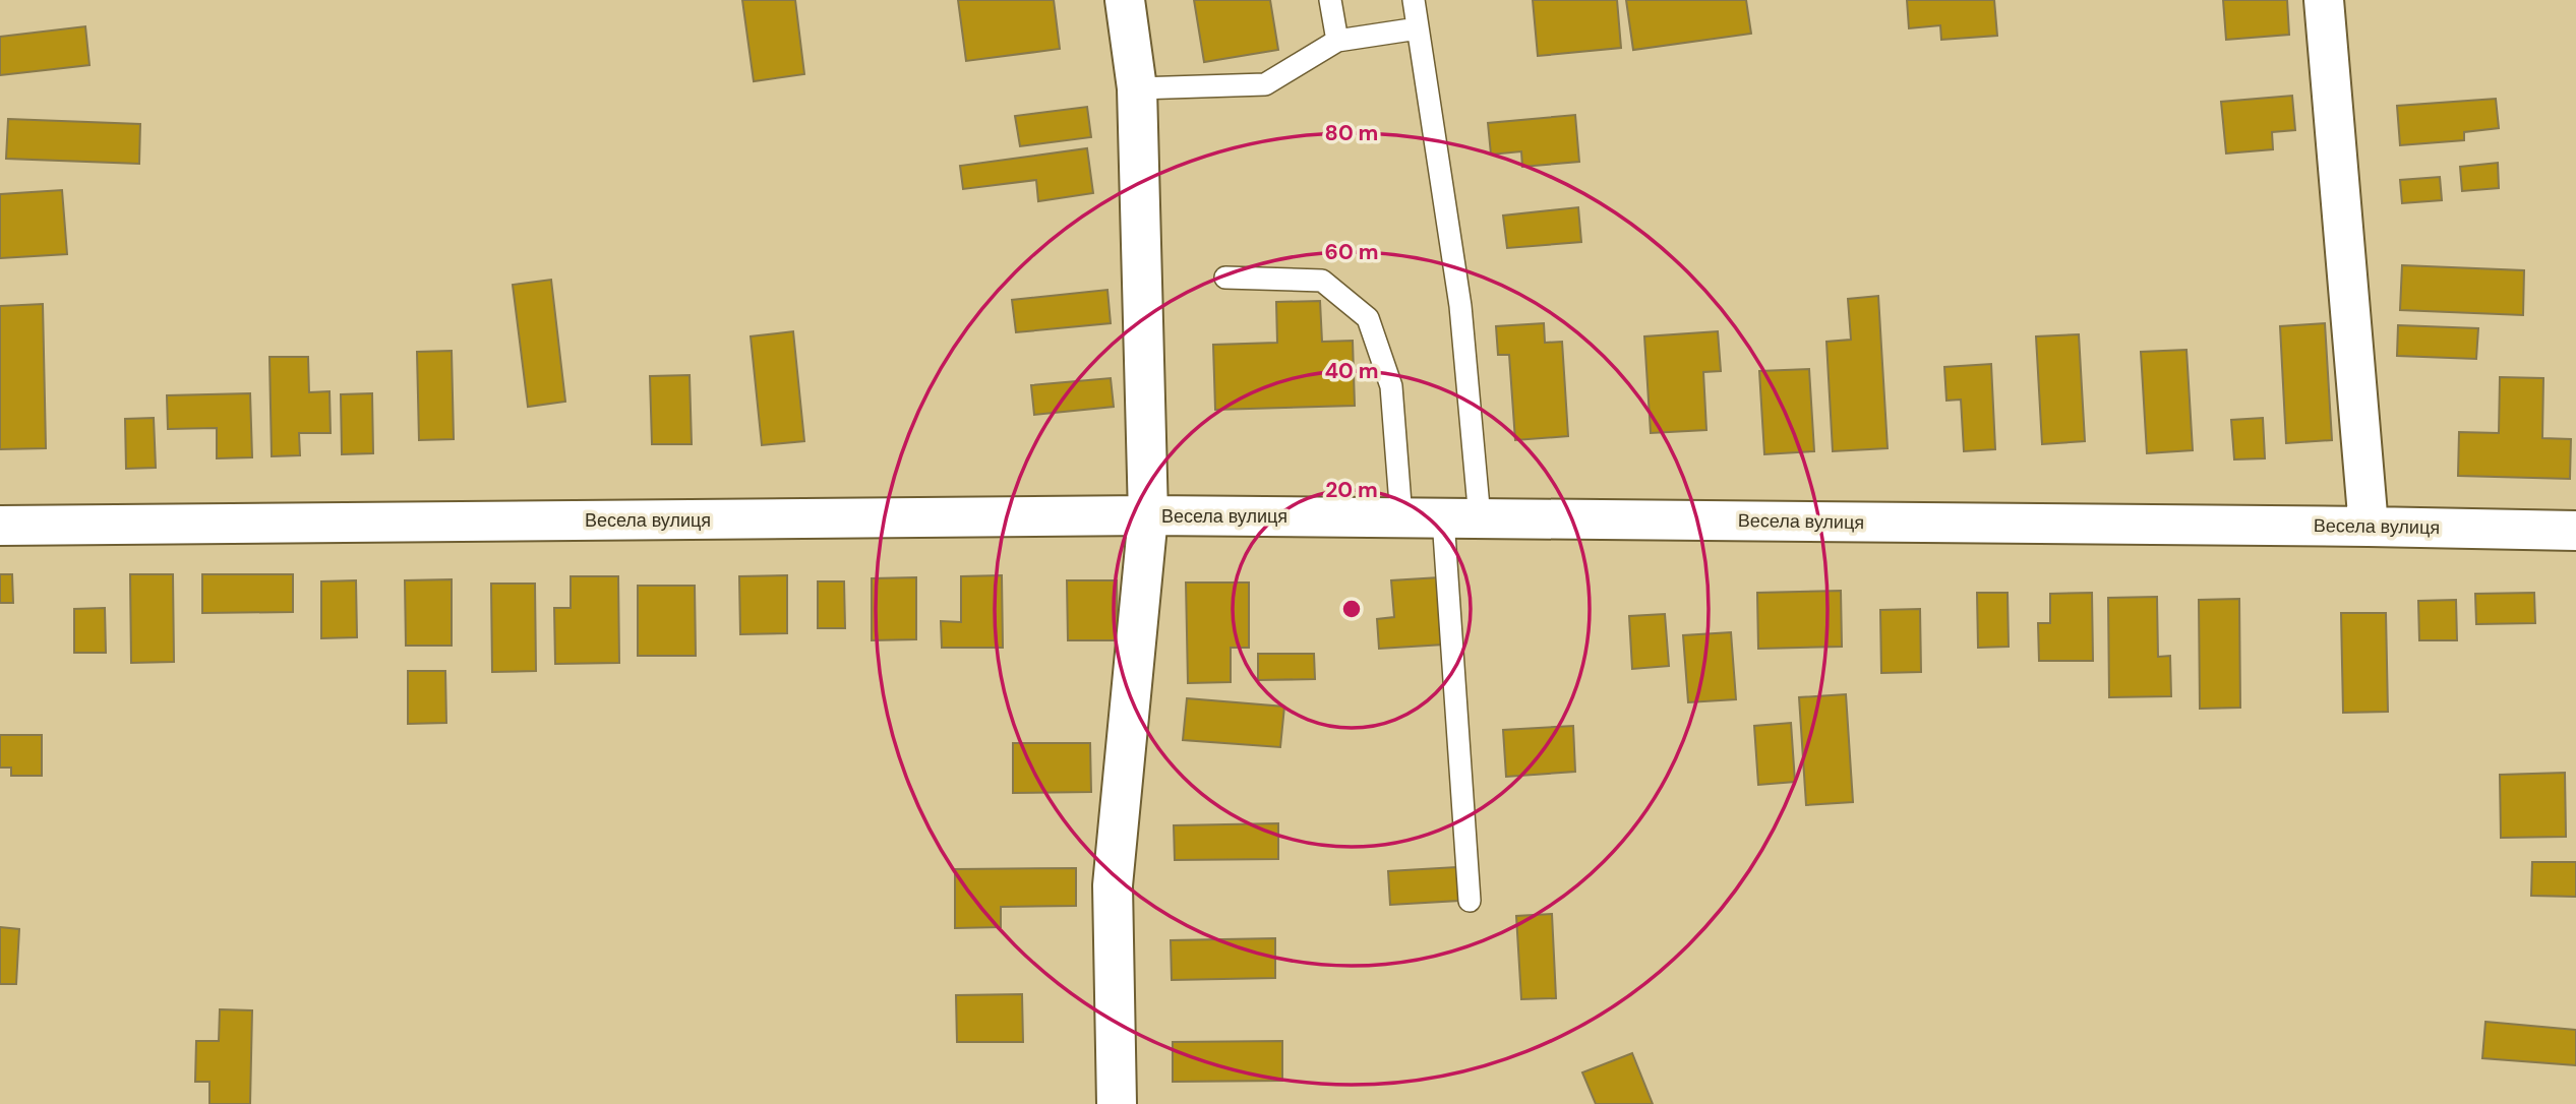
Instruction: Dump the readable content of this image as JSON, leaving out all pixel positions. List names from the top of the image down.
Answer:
{
  "streets": {
    "street": ["Весела вулиця"]
  },
  "rings": [
    "80 m",
    "60 m",
    "40 m",
    "20 m"
  ]
}
